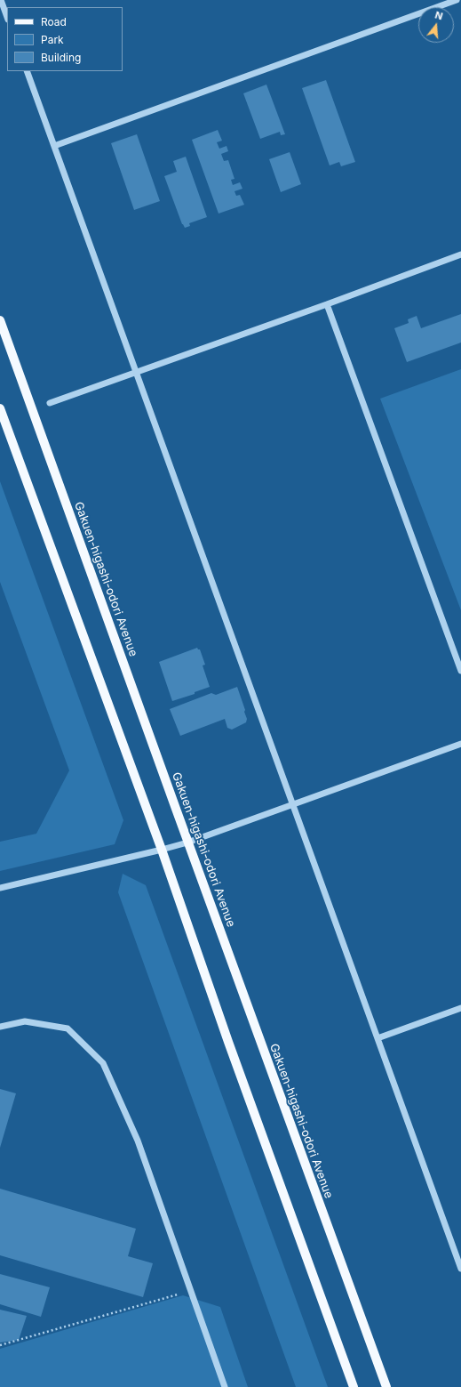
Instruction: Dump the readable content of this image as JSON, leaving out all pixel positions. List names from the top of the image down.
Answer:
{
  "streets": {
    "main road": ["Gakuen-higashi-odori Avenue"]
  },
  "legend": ["Road", "Park", "Building"],
  "north": "top"
}
